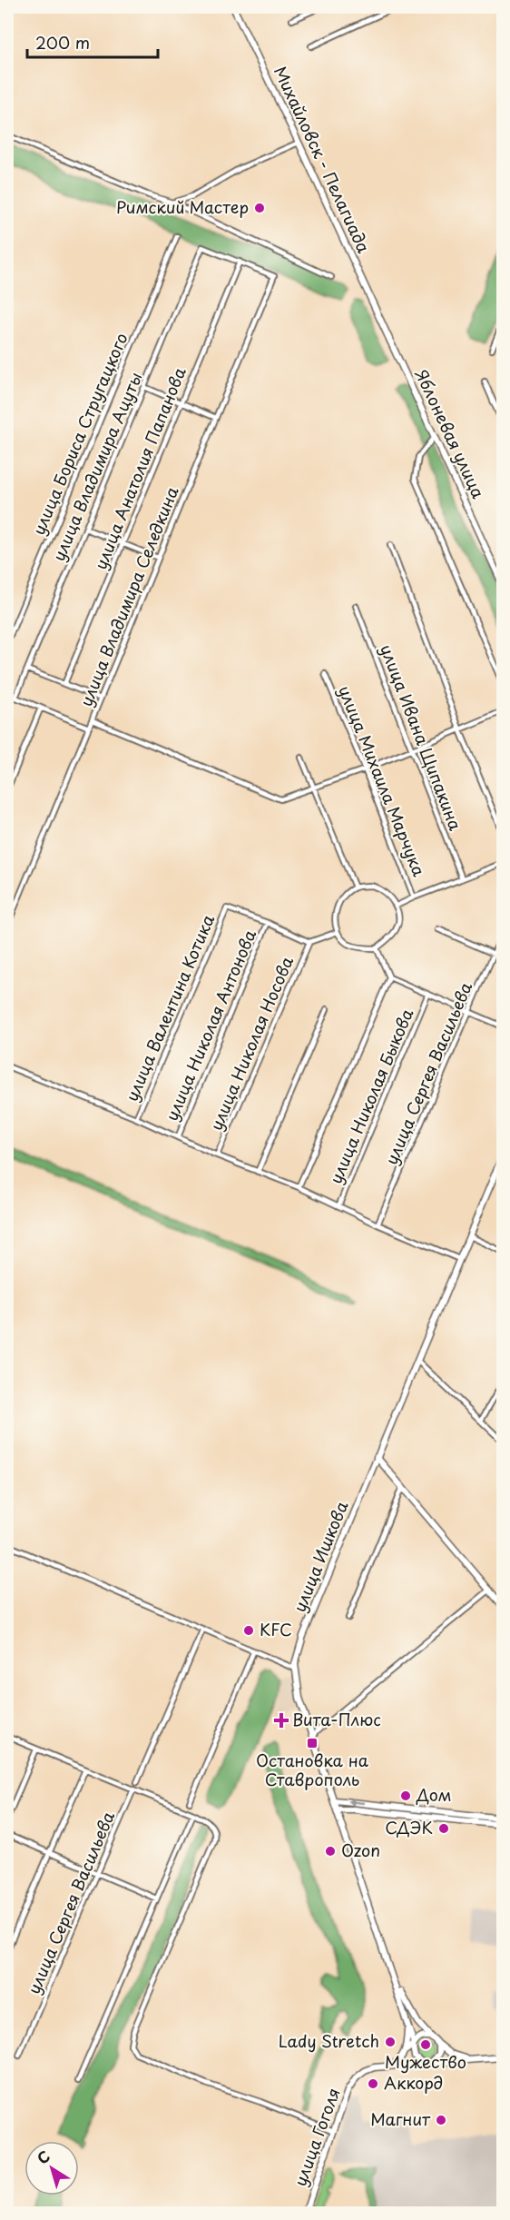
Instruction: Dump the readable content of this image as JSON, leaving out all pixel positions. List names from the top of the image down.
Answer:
{
  "streets": {
    "street": [
      "Михайловск - Пелагиада",
      "улица Бориса Стругацкого",
      "Яблоневая улица",
      "улица Владимира Ацуты",
      "улица Анатолия Папанова",
      "улица Владимира Селедкина",
      "улица Ивана Щипакина",
      "улица Михаила Марчука",
      "улица Валентина Котика",
      "улица Николая Антонова",
      "улица Николая Носова",
      "улица Сергея Васильева",
      "улица Николая Быкова",
      "улица Ишкова",
      "улица Гоголя"
    ]
  },
  "crossings": [
    ["Михайловск - Пелагиада", "Яблоневая улица"],
    ["улица Владимира Ацуты", "улица Анатолия Папанова"],
    ["улица Владимира Ацуты", "улица Владимира Селедкина"],
    ["улица Анатолия Папанова", "улица Владимира Селедкина"],
    ["улица Валентина Котика", "улица Николая Антонова"],
    ["улица Ишкова", "улица Гоголя"]
  ],
  "places": {
    "other": [
      "Римский Мастер",
      "KFC",
      "Дом",
      "СДЭК",
      "Ozon",
      "Lady Stretch",
      "Мужество",
      "Аккорд",
      "Магнит"
    ],
    "health": ["Вита-Плюс"],
    "transit": ["Остановка на Ставрополь"]
  },
  "scale_bar": "200 m",
  "north": "top left"
}
